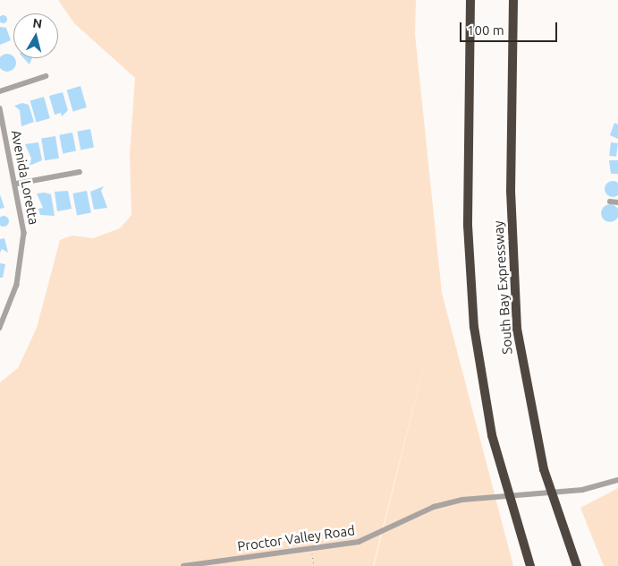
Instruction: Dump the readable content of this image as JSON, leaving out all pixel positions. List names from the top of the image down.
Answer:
{
  "streets": {
    "highway": ["South Bay Expressway"],
    "street": ["Avenida Loretta", "Proctor Valley Road"]
  },
  "scale_bar": "100 m",
  "north": "top"
}
